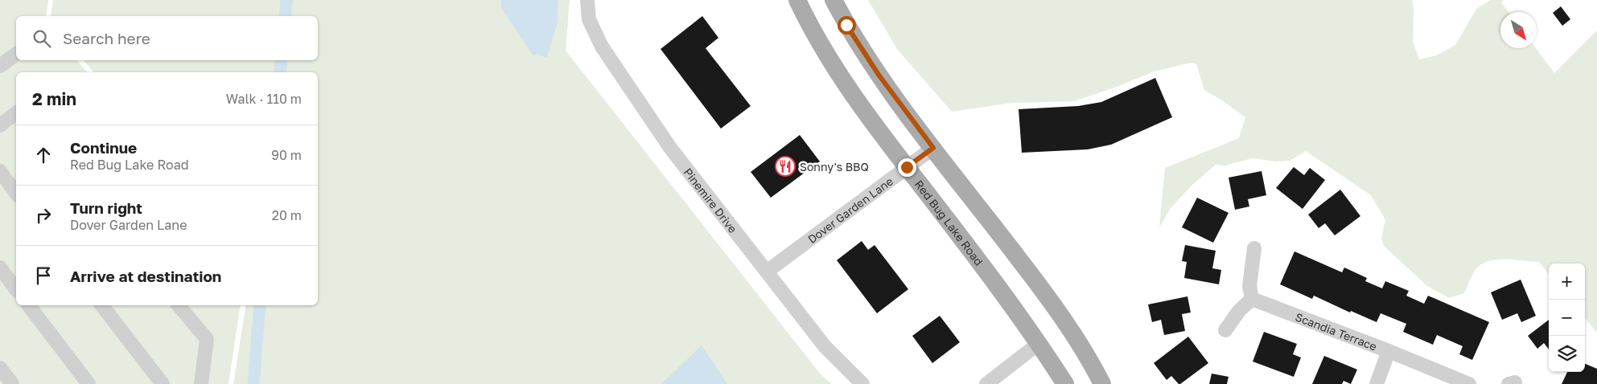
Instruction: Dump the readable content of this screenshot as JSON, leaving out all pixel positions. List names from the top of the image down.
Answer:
{
  "streets": {
    "main road": ["Red Bug Lake Road"],
    "street": ["Pinemire Drive", "Dover Garden Lane", "Scandia Terrace"]
  },
  "crossings": [
    ["Pinemire Drive", "Dover Garden Lane"],
    ["Dover Garden Lane", "Red Bug Lake Road"]
  ],
  "places": {
    "restaurant": ["Sonny's BBQ"]
  },
  "north": "bottom right",
  "page": {
    "search": "Search here",
    "heading": ["2 min", "Walk · 110 m"],
    "list": [
      ["Continue", "Red Bug Lake Road", "90 m"],
      ["Turn right", "Dover Garden Lane", "20 m"],
      "Arrive at destination"
    ],
    "map_buttons": ["+", "−"]
  }
}
